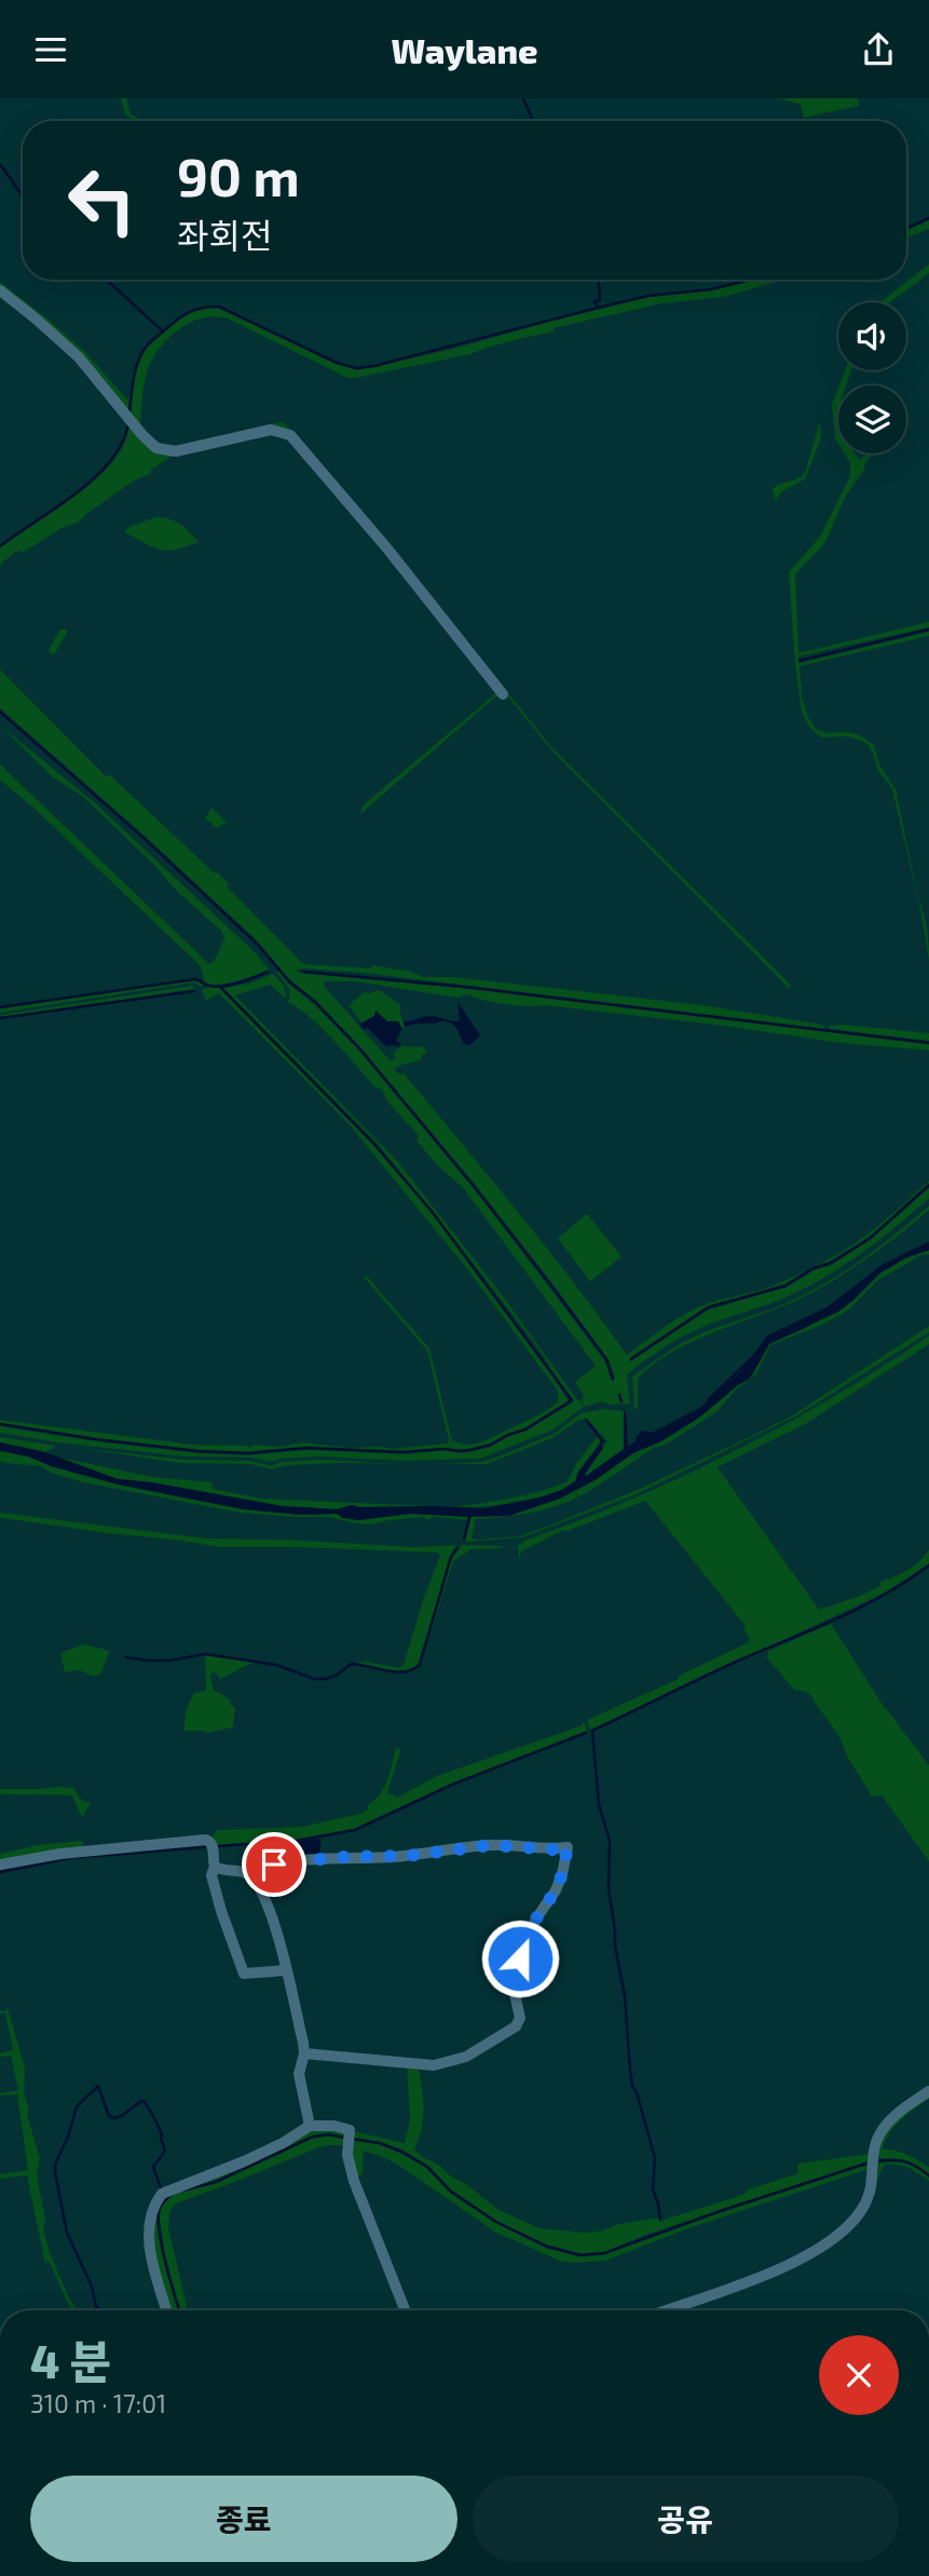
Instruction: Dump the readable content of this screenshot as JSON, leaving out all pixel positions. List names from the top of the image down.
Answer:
{
  "page": {
    "header": "Waylane",
    "turn": ["90 m", "좌회전"],
    "heading": ["4 분", "310 m · 17:01"],
    "buttons": ["종료", "공유"]
  }
}
